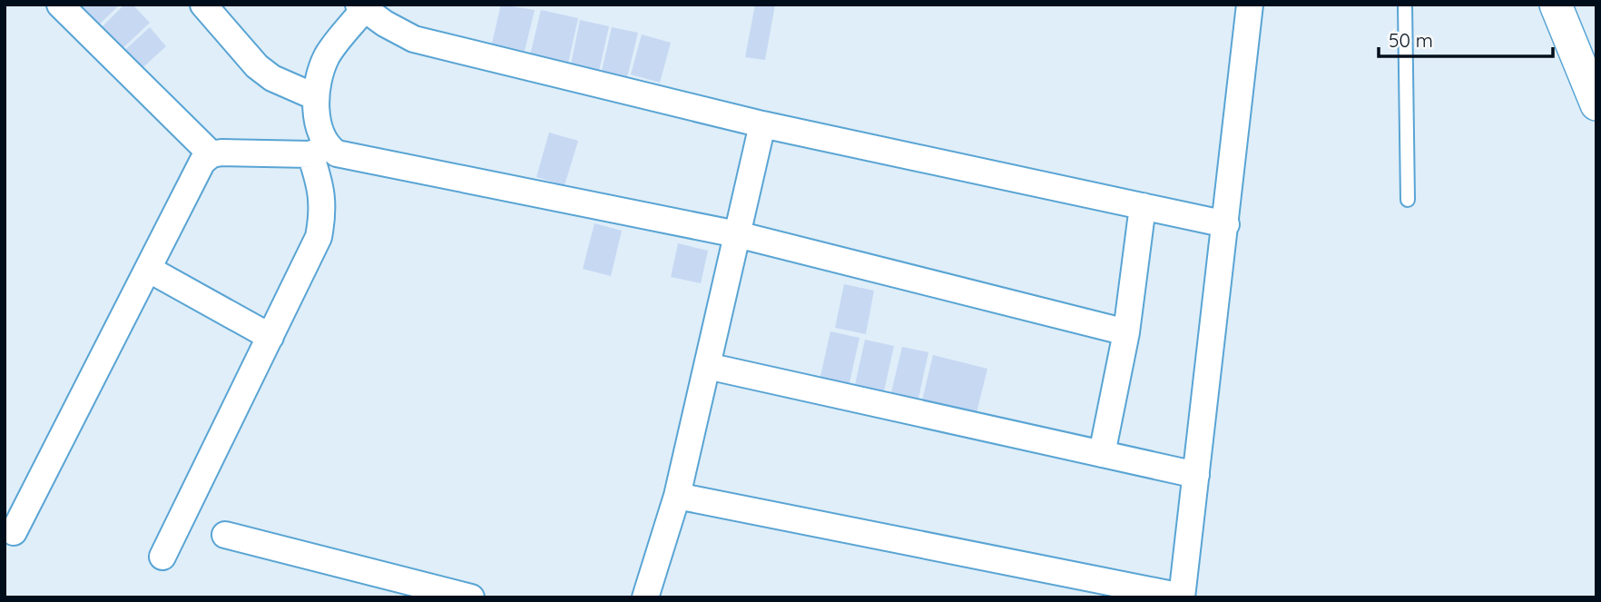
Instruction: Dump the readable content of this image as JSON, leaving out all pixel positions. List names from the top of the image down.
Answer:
{
  "scale_bar": "50 m"
}
